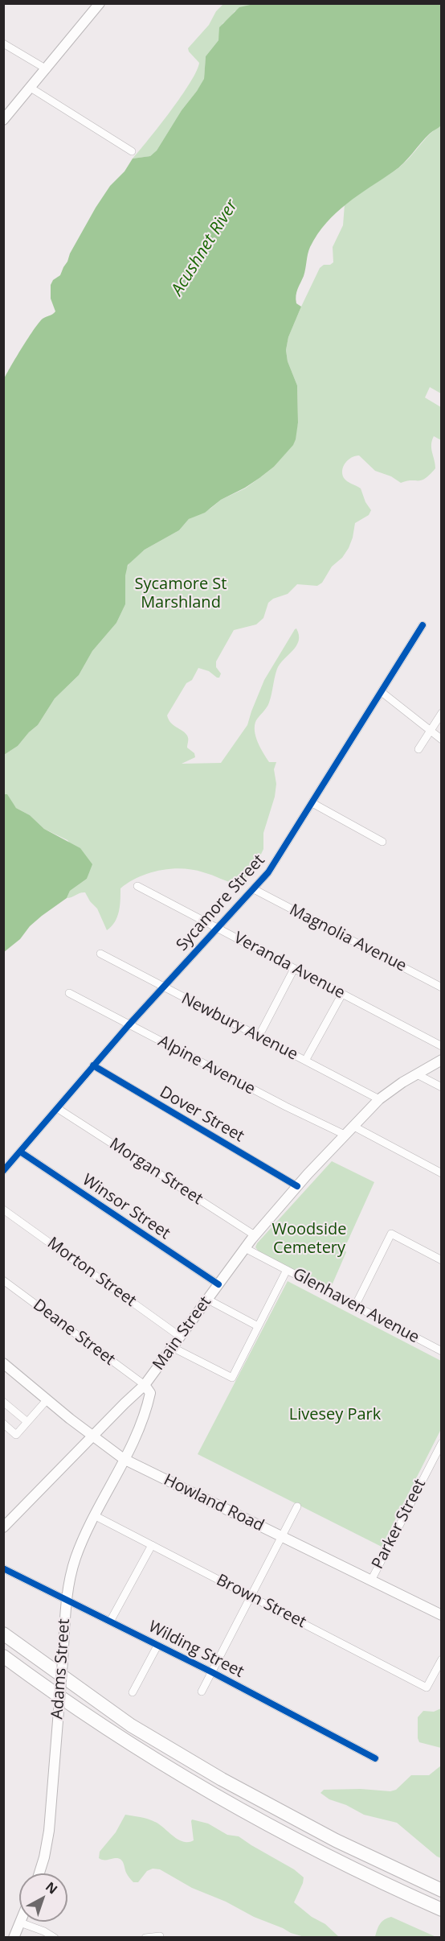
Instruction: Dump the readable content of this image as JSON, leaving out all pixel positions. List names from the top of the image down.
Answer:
{
  "streets": {
    "main road": ["Main Street", "Howland Road", "Adams Street"],
    "street": [
      "Sycamore Street",
      "Magnolia Avenue",
      "Veranda Avenue",
      "Newbury Avenue",
      "Alpine Avenue",
      "Dover Street",
      "Morgan Street",
      "Winsor Street",
      "Morton Street",
      "Glenhaven Avenue",
      "Deane Street",
      "Parker Street",
      "Brown Street",
      "Wilding Street"
    ]
  },
  "crossings": [
    ["Sycamore Street", "Magnolia Avenue"],
    ["Sycamore Street", "Veranda Avenue"],
    ["Sycamore Street", "Newbury Avenue"],
    ["Sycamore Street", "Alpine Avenue"],
    ["Sycamore Street", "Dover Street"],
    ["Sycamore Street", "Morgan Street"],
    ["Sycamore Street", "Winsor Street"],
    ["Newbury Avenue", "Main Street"],
    ["Alpine Avenue", "Main Street"],
    ["Dover Street", "Main Street"],
    ["Morgan Street", "Main Street"],
    ["Winsor Street", "Main Street"],
    ["Morton Street", "Main Street"],
    ["Glenhaven Avenue", "Main Street"],
    ["Deane Street", "Main Street"],
    ["Deane Street", "Adams Street"],
    ["Main Street", "Howland Road"],
    ["Main Street", "Adams Street"],
    ["Howland Road", "Parker Street"],
    ["Howland Road", "Adams Street"],
    ["Brown Street", "Adams Street"],
    ["Wilding Street", "Adams Street"]
  ],
  "water": ["Acushnet River"],
  "parks": ["Sycamore St Marshland", "Woodside Cemetery", "Livesey Park"],
  "north": "top right"
}
